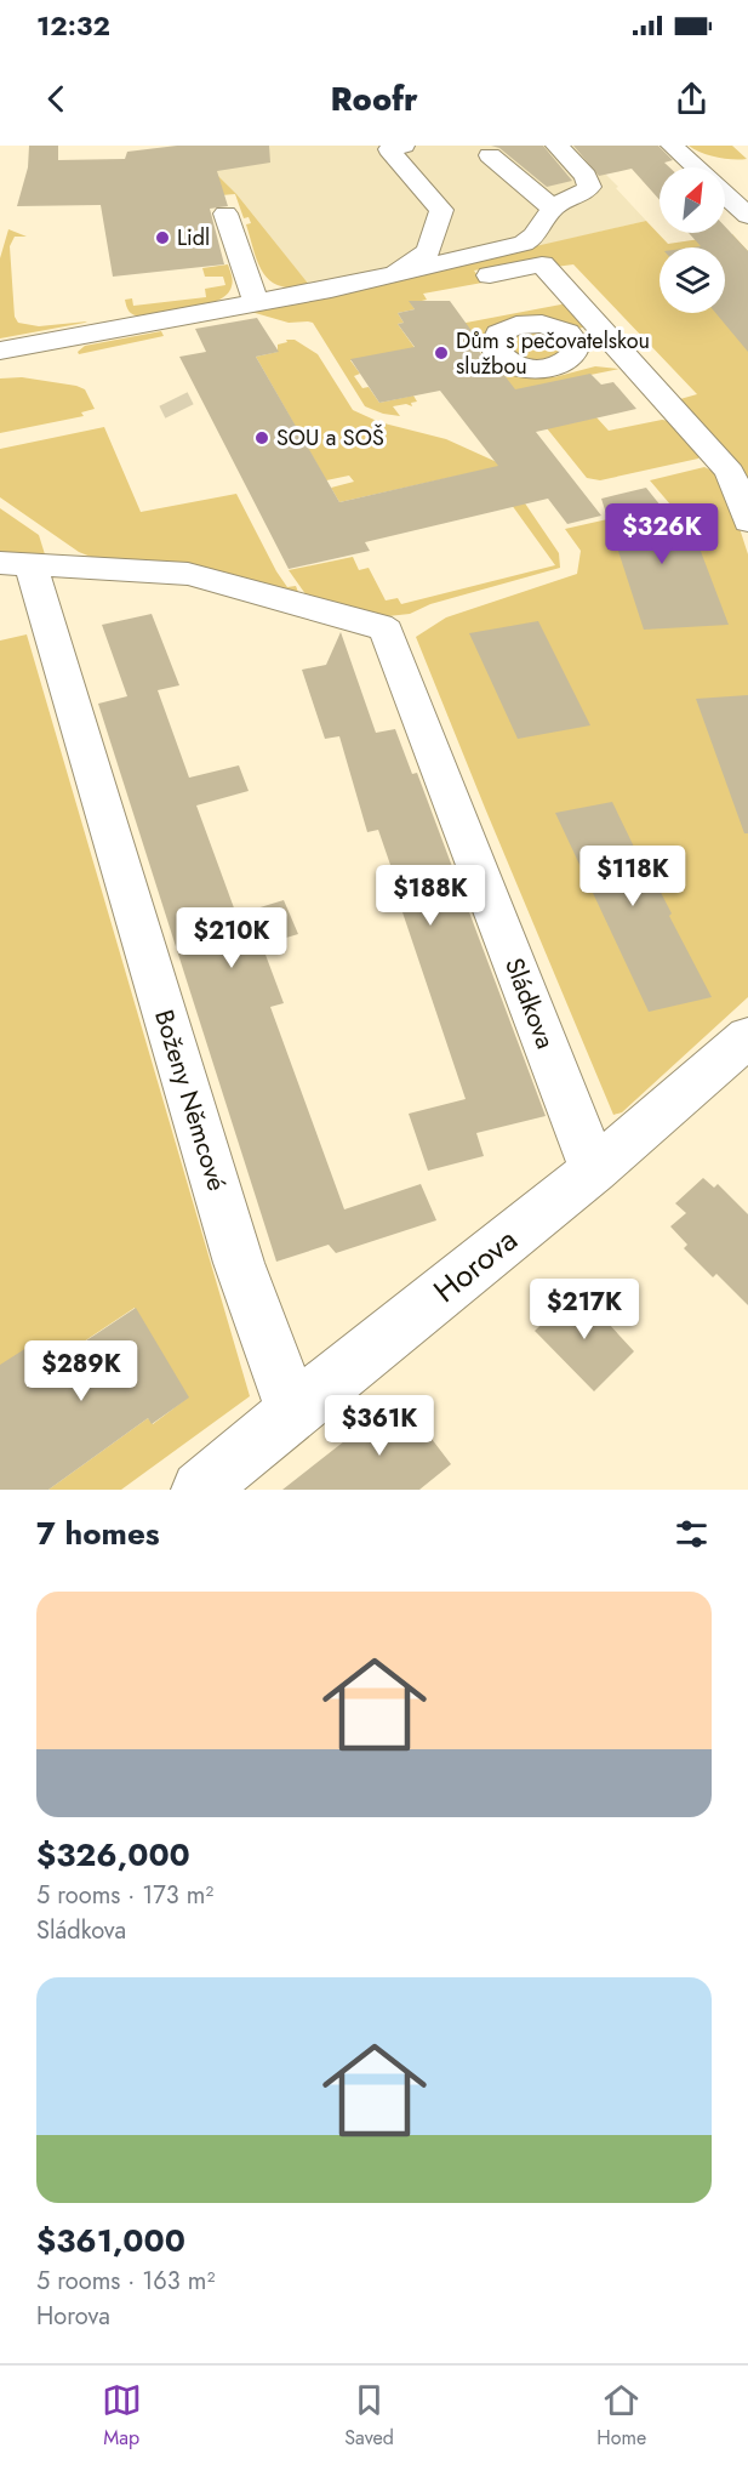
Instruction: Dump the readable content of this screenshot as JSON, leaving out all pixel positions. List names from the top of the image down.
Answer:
{
  "streets": {
    "street": ["Sládkova", "Boženy Němcové", "Horova"]
  },
  "crossings": [
    ["Sládkova", "Boženy Němcové"],
    ["Sládkova", "Horova"],
    ["Boženy Němcové", "Horova"]
  ],
  "places": ["Lidl", "Dům s pečovatelskou službou", "SOU a SOŠ"],
  "north": "top right",
  "page": {
    "status": "12:32",
    "header": "Roofr",
    "price": [
      "$326K",
      "$118K",
      "$188K",
      "$210K",
      "$217K",
      "$289K",
      "$361K"
    ],
    "heading": "7 homes",
    "list": [
      {
        "name": "$326,000",
        "note": "5 rooms · 173 m² · Sládkova"
      },
      {
        "name": "$361,000",
        "note": "5 rooms · 163 m² · Horova"
      }
    ],
    "tabs": ["Map", "Saved", "Home"]
  }
}
